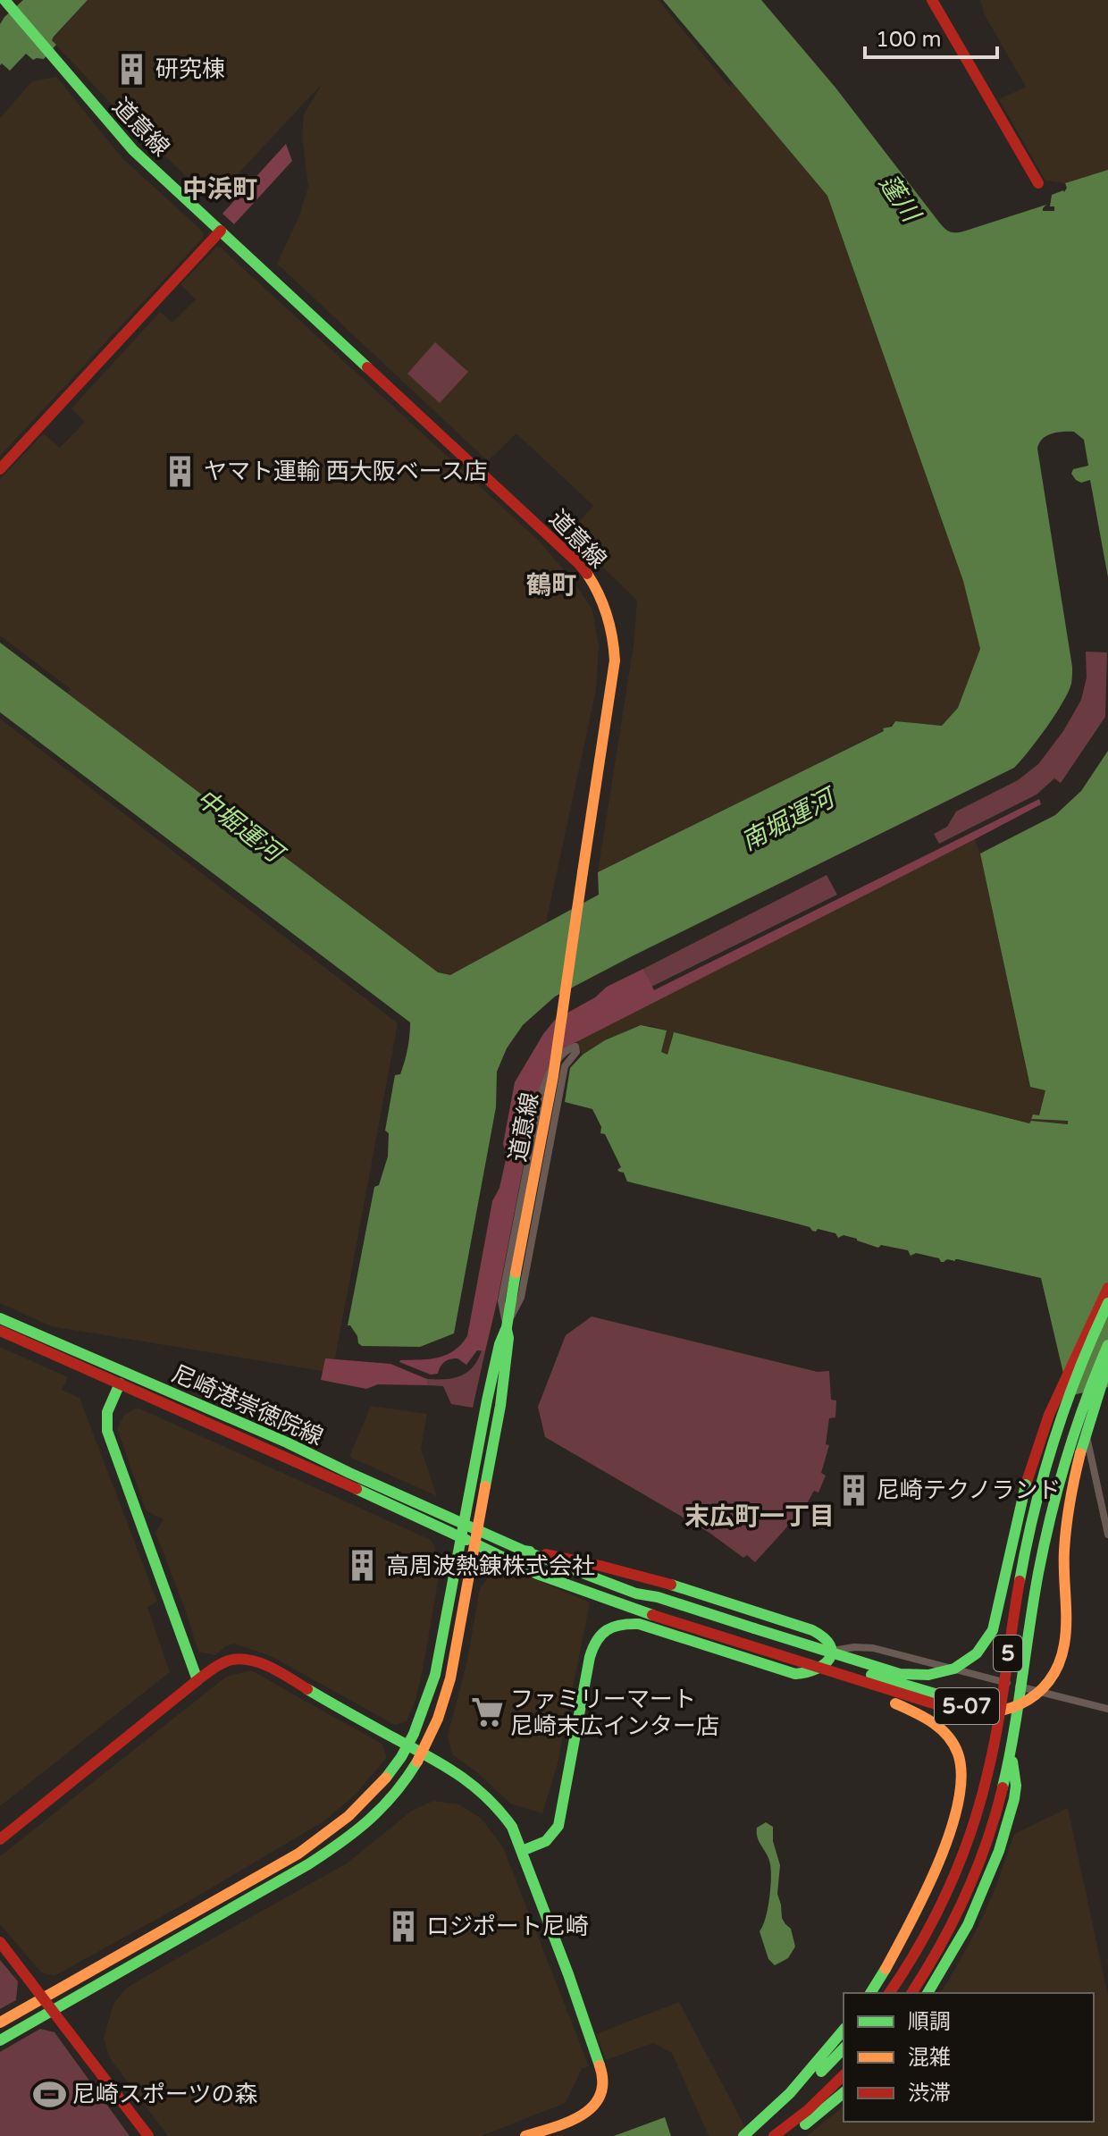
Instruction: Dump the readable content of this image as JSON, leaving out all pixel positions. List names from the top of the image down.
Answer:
{
  "streets": {
    "main road": [
      "道意線",
      "尼崎港崇徳院線",
      "5",
      "5-07"
    ]
  },
  "crossings": [
    ["道意線", "尼崎港崇徳院線"],
    ["道意線", "5-07"],
    ["尼崎港崇徳院線", "5-07"]
  ],
  "districts": ["中浜町", "鶴町", "末広町一丁目"],
  "water": ["蓬川", "南堀運河", "中堀運河"],
  "places": {
    "building": [
      "研究棟",
      "ヤマト運輸 西大阪ベース店",
      "尼崎テクノランド",
      "高周波熱錬株式会社",
      "ロジポート尼崎"
    ],
    "supermarket": ["ファミリーマート 尼崎末広インター店"],
    "sports": ["尼崎スポーツの森"]
  },
  "legend": ["順調", "混雑", "渋滞"],
  "scale_bar": "100 m"
}
